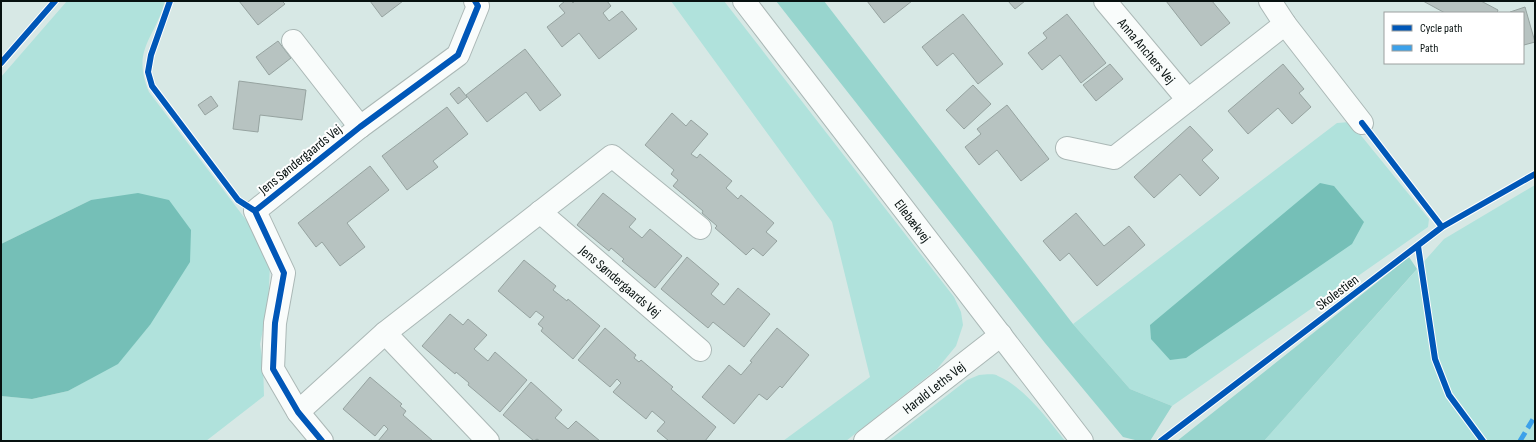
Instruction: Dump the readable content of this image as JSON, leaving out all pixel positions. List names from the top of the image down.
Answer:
{
  "streets": {
    "street": [
      "Anna Anchers Vej",
      "Jens Søndergaards Vej",
      "Ellebækvej",
      "Harald Leths Vej"
    ],
    "cycle path": ["Skolestien"]
  },
  "crossings": [
    ["Ellebækvej", "Harald Leths Vej"]
  ],
  "legend": ["Cycle path", "Path"]
}
